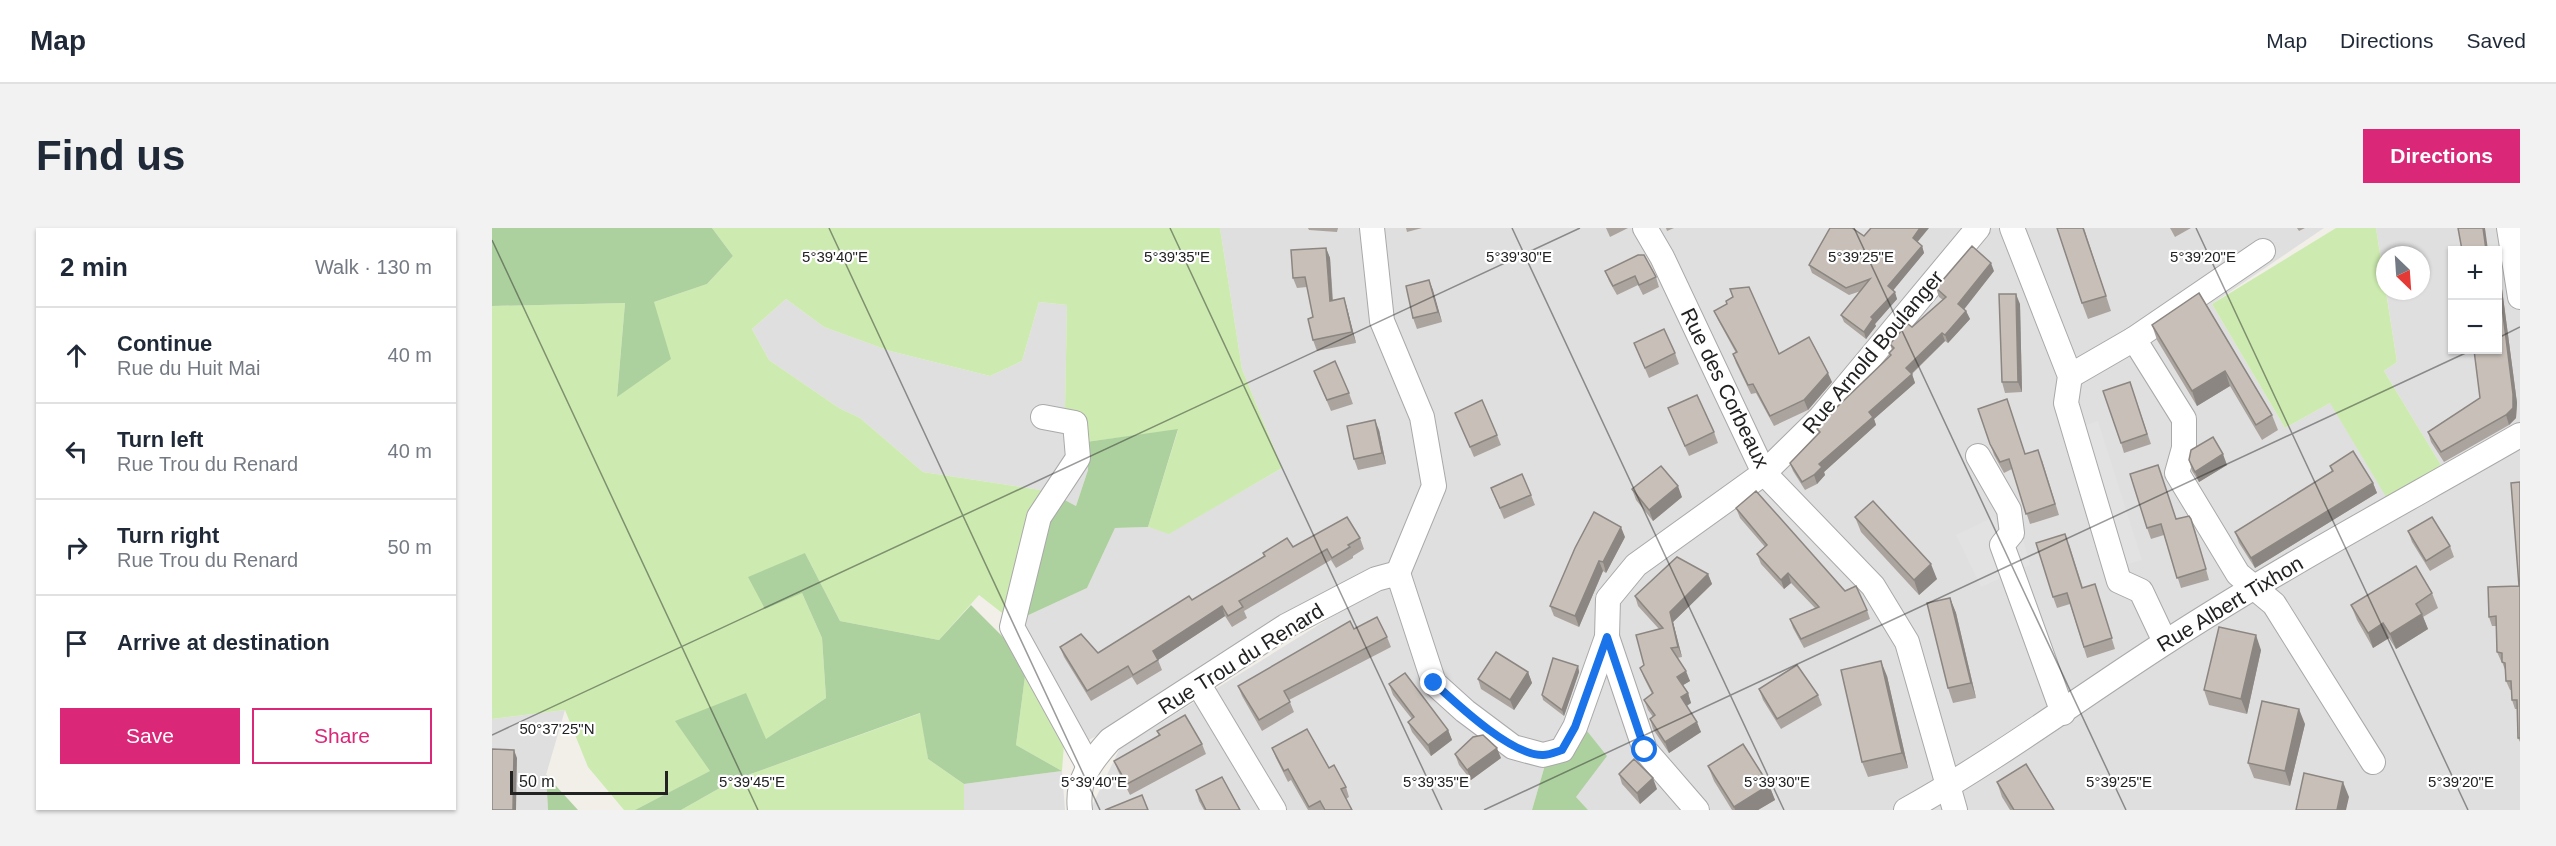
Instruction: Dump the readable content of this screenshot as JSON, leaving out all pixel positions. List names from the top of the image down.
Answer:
{
  "streets": {
    "street": [
      "Rue Arnold Boulanger",
      "Rue des Corbeaux",
      "Rue Albert Tixhon",
      "Rue Trou du Renard"
    ]
  },
  "crossings": [
    ["Rue Arnold Boulanger", "Rue des Corbeaux"],
    ["Rue des Corbeaux", "Rue Albert Tixhon"]
  ],
  "scale_bar": "50 m",
  "north": "bottom right",
  "page": {
    "header": "Map",
    "nav": ["Map", "Directions", "Saved"],
    "buttons": [
      "Directions",
      ["Save", "Share"]
    ],
    "title": "Find us",
    "heading": ["2 min", "Walk · 130 m"],
    "map_buttons": ["+", "−"],
    "list": [
      ["Continue", "Rue du Huit Mai", "40 m"],
      ["Turn left", "Rue Trou du Renard", "40 m"],
      ["Turn right", "Rue Trou du Renard", "50 m"],
      "Arrive at destination"
    ],
    "scale": "50 m"
  },
  "coordinates": [
    "5°39'40\"E",
    "5°39'35\"E",
    "5°39'30\"E",
    "5°39'25\"E",
    "5°39'20\"E",
    "50°37'25\"N",
    "5°39'45\"E"
  ]
}
